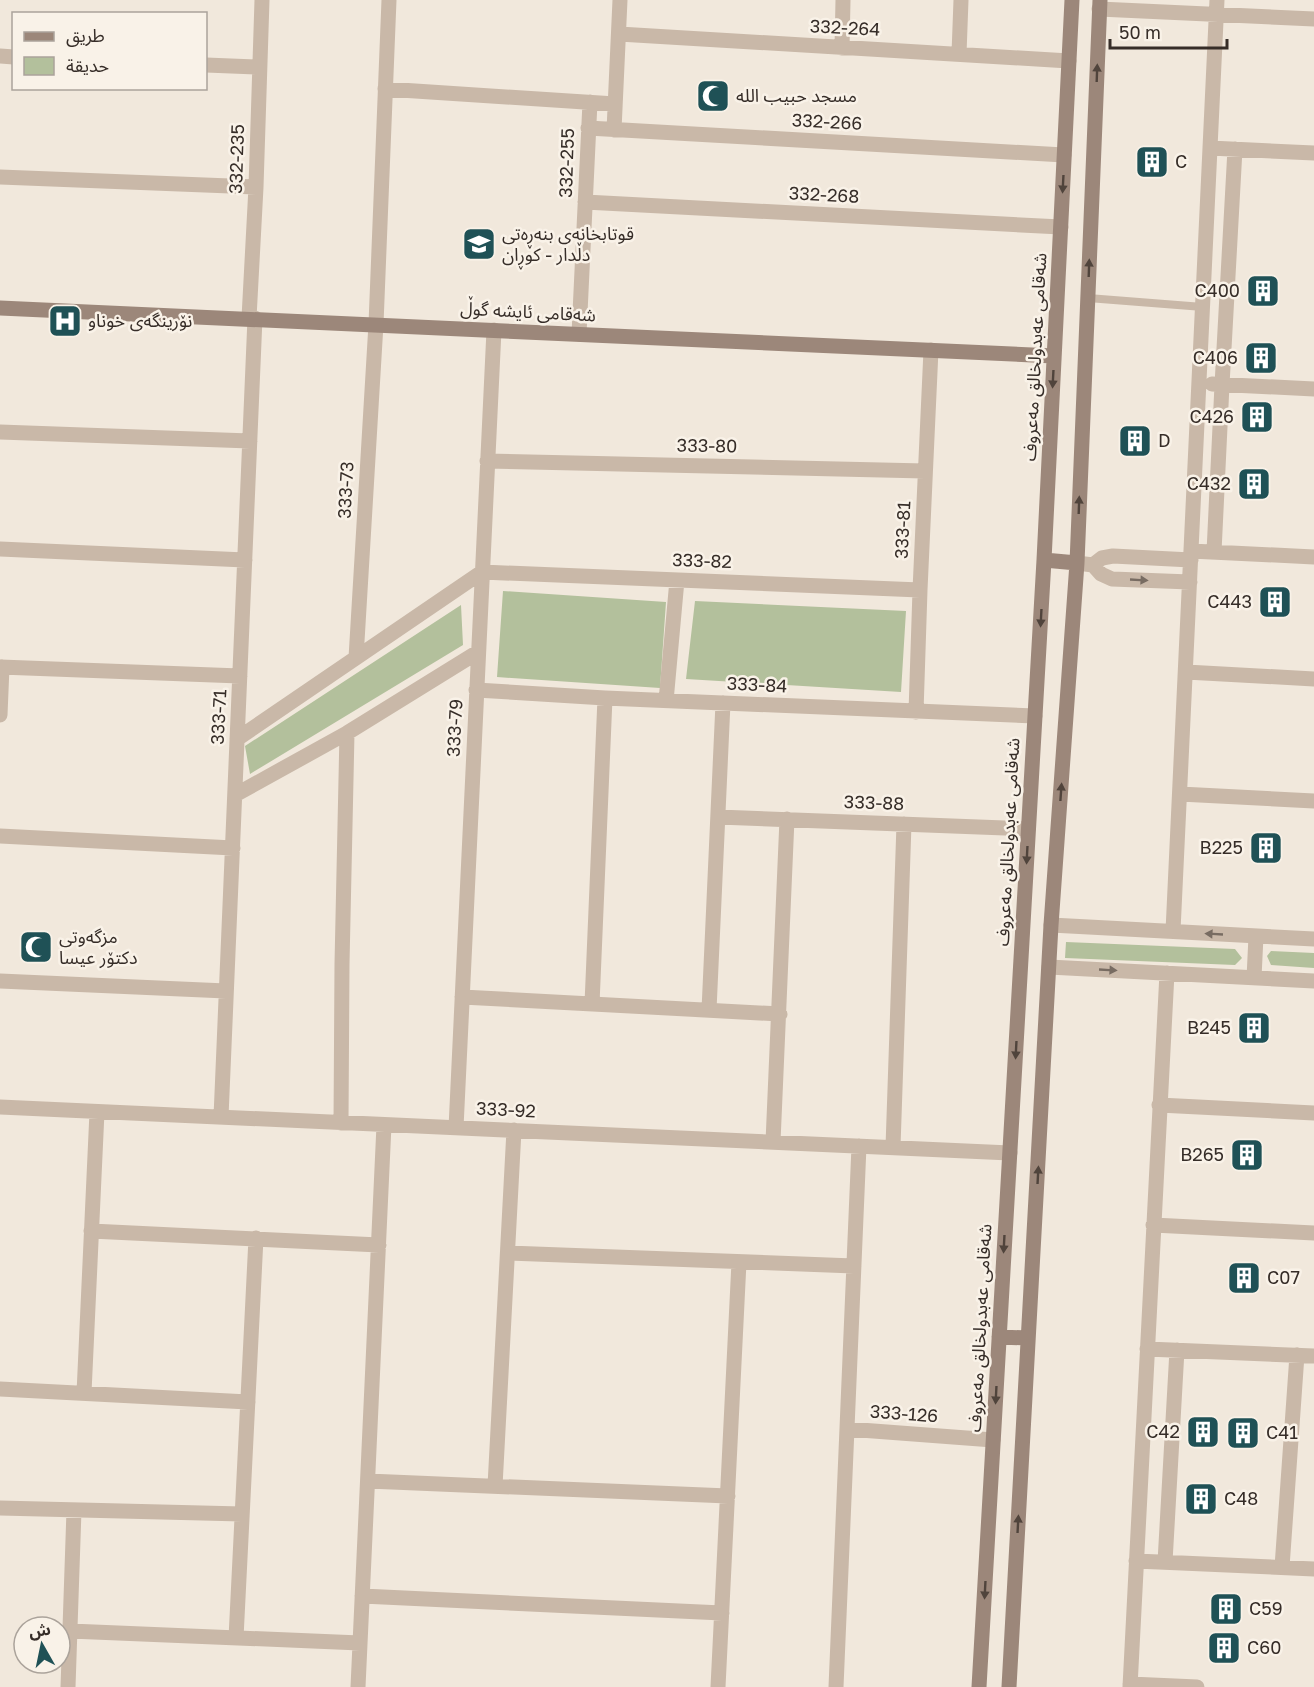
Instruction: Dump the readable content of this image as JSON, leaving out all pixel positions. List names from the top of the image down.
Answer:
{
  "streets": {
    "main road": ["شەقامی ئایشە گوڵ", "شەقامی عەبدولخالق مەعروف"],
    "street": [
      "332-264",
      "332-266",
      "332-235",
      "332-255",
      "332-268",
      "333-80",
      "333-73",
      "333-81",
      "333-82",
      "333-84",
      "333-71",
      "333-79",
      "333-88",
      "333-92",
      "333-126"
    ]
  },
  "crossings": [
    ["332-264", "شەقامی عەبدولخالق مەعروف"],
    ["332-266", "332-255"],
    ["332-266", "شەقامی عەبدولخالق مەعروف"],
    ["332-235", "شەقامی ئایشە گوڵ"],
    ["332-235", "333-71"],
    ["332-255", "332-268"],
    ["332-255", "شەقامی ئایشە گوڵ"],
    ["332-268", "شەقامی عەبدولخالق مەعروف"],
    ["شەقامی ئایشە گوڵ", "شەقامی عەبدولخالق مەعروف"],
    ["شەقامی ئایشە گوڵ", "333-73"],
    ["شەقامی ئایشە گوڵ", "333-81"],
    ["شەقامی ئایشە گوڵ", "333-71"],
    ["شەقامی ئایشە گوڵ", "333-79"],
    ["شەقامی عەبدولخالق مەعروف", "333-84"],
    ["شەقامی عەبدولخالق مەعروف", "333-88"],
    ["شەقامی عەبدولخالق مەعروف", "333-92"],
    ["شەقامی عەبدولخالق مەعروف", "333-126"],
    ["333-80", "333-81"],
    ["333-80", "333-79"],
    ["333-81", "333-82"],
    ["333-81", "333-84"],
    ["333-82", "333-79"],
    ["333-84", "333-79"],
    ["333-71", "333-92"],
    ["333-79", "333-92"]
  ],
  "places": {
    "mosque": ["مسجد حبيب الله", "مزگەوتی دکتۆر عیسا"],
    "building": [
      "C",
      "C400",
      "C406",
      "C426",
      "D",
      "C432",
      "C443",
      "B225",
      "B245",
      "B265",
      "C07",
      "C42",
      "C41",
      "C48",
      "C59",
      "C60"
    ],
    "school or university": ["قوتابخانەی بنەڕەتی دڵدار - کوڕان"],
    "hospital": ["نۆرینگەی خوناو"]
  },
  "legend": ["طريق", "حديقة"],
  "scale_bar": "50 m",
  "north": "top"
}
